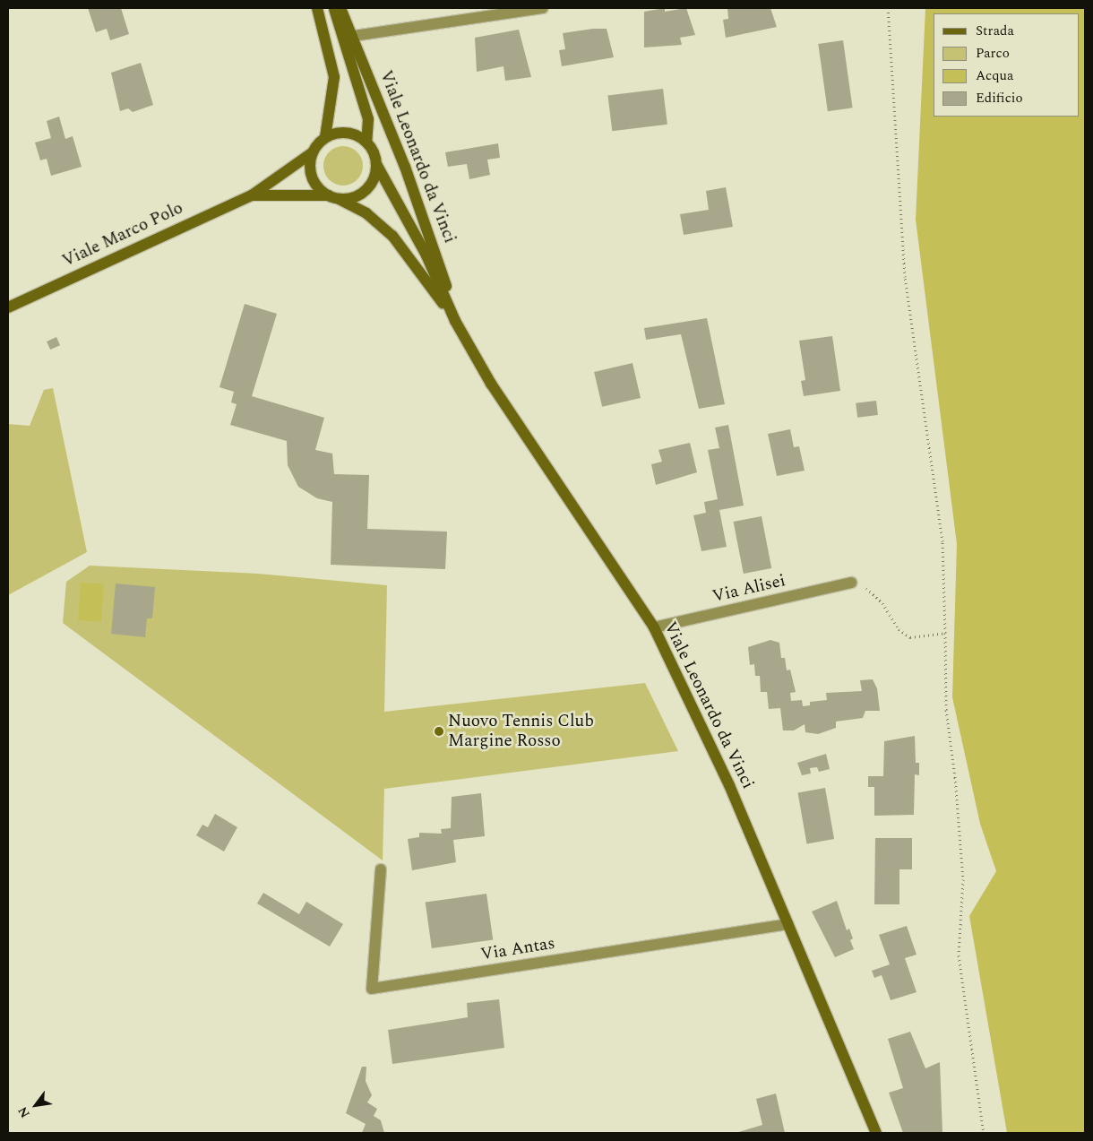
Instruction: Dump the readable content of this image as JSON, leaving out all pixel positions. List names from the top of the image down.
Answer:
{
  "streets": {
    "main road": ["Viale Leonardo da Vinci", "Viale Marco Polo"],
    "street": ["Via Alisei", "Via Antas"]
  },
  "crossings": [
    ["Viale Leonardo da Vinci", "Viale Marco Polo"],
    ["Viale Leonardo da Vinci", "Via Alisei"],
    ["Viale Leonardo da Vinci", "Via Antas"]
  ],
  "places": ["Nuovo Tennis Club Margine Rosso"],
  "legend": [
    "Strada",
    "Parco",
    "Acqua",
    "Edificio"
  ],
  "north": "bottom left"
}
